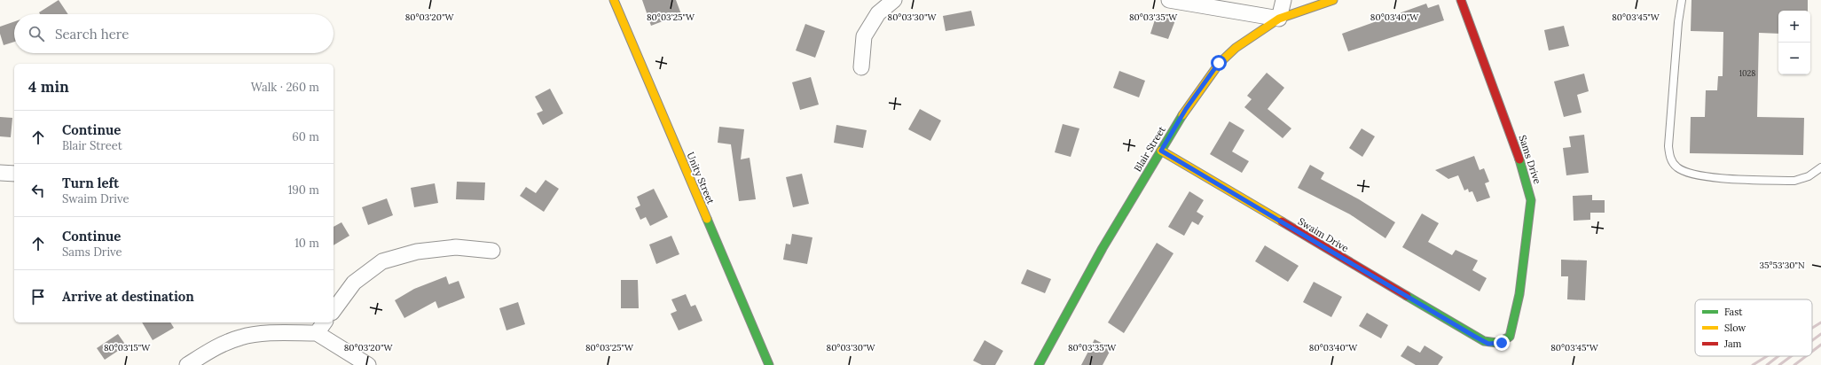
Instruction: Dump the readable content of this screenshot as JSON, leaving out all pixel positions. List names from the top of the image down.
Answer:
{
  "streets": {
    "street": [
      "Blair Street",
      "Sams Drive",
      "Unity Street",
      "Swaim Drive"
    ]
  },
  "crossings": [
    ["Blair Street", "Swaim Drive"],
    ["Sams Drive", "Swaim Drive"]
  ],
  "house_numbers": ["1028"],
  "legend": ["Fast", "Slow", "Jam"],
  "page": {
    "map_buttons": ["+", "−"],
    "search": "Search here",
    "heading": ["4 min", "Walk · 260 m"],
    "list": [
      ["Continue", "Blair Street", "60 m"],
      ["Turn left", "Swaim Drive", "190 m"],
      ["Continue", "Sams Drive", "10 m"],
      "Arrive at destination"
    ]
  },
  "coordinates": [
    "80°03'20\"W",
    "80°03'25\"W",
    "80°03'30\"W",
    "80°03'35\"W",
    "80°03'40\"W",
    "80°03'45\"W",
    "35°53'30\"N",
    "80°03'15\"W"
  ]
}
